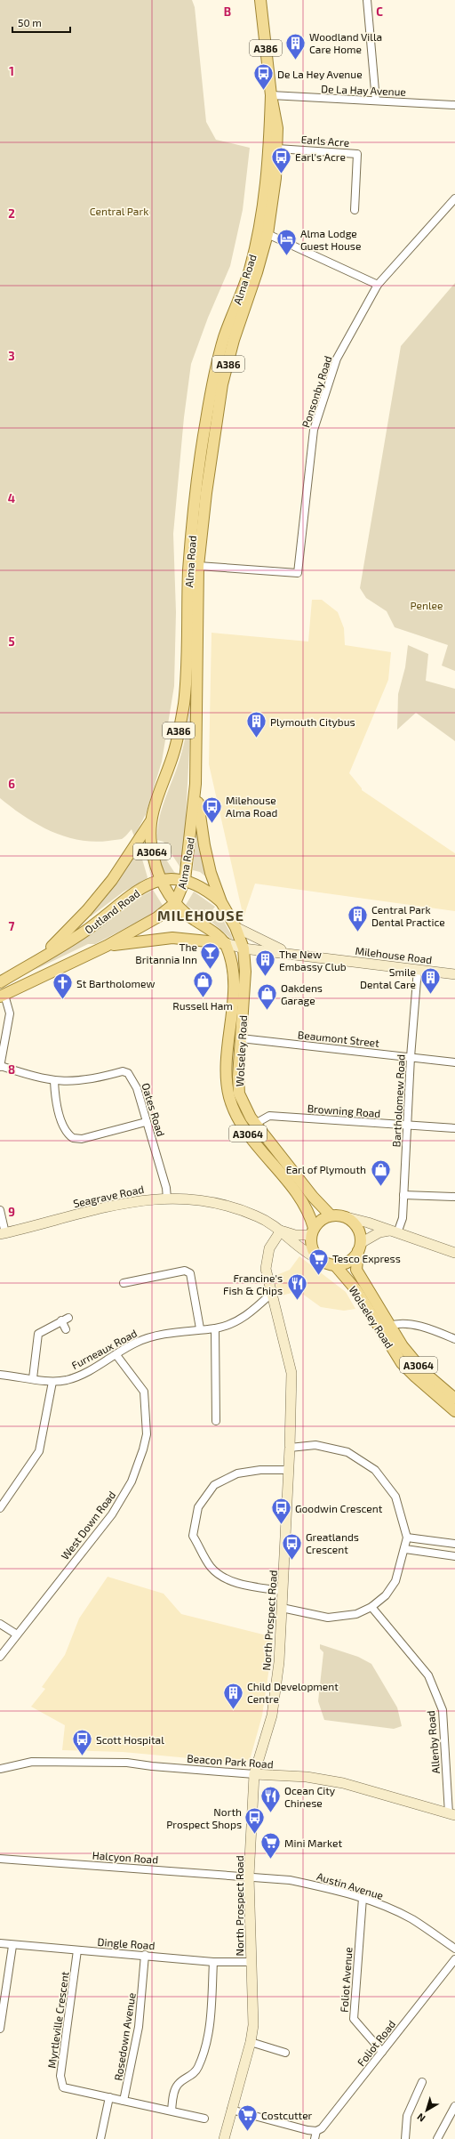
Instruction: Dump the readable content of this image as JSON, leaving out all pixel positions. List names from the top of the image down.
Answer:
{
  "streets": {
    "main road": [
      "A386",
      "Alma Road",
      "A3064",
      "Outland Road",
      "Wolseley Road"
    ],
    "street": [
      "De La Hay Avenue",
      "Earls Acre",
      "Ponsonby Road",
      "Milehouse Road",
      "Beaumont Street",
      "Bartholomew Road",
      "Oates Road",
      "Browning Road",
      "Seagrave Road",
      "Furneaux Road",
      "West Down Road",
      "North Prospect Road",
      "Allenby Road",
      "Beacon Park Road",
      "Halcyon Road",
      "Austin Avenue",
      "Dingle Road",
      "Foliot Avenue",
      "Myrtleville Crescent",
      "Rosedown Avenue",
      "Foliot Road"
    ]
  },
  "crossings": [
    ["A386", "Alma Road"],
    ["A386", "A3064"],
    ["A386", "Wolseley Road"],
    ["De La Hay Avenue", "Alma Road"],
    ["Earls Acre", "Alma Road"],
    ["Alma Road", "Ponsonby Road"],
    ["Alma Road", "A3064"],
    ["Alma Road", "Outland Road"],
    ["Alma Road", "Wolseley Road"],
    ["A3064", "Wolseley Road"],
    ["Outland Road", "Wolseley Road"],
    ["Milehouse Road", "Wolseley Road"],
    ["Milehouse Road", "Bartholomew Road"],
    ["Beaumont Street", "Wolseley Road"],
    ["Beaumont Street", "Bartholomew Road"],
    ["Wolseley Road", "Browning Road"],
    ["Wolseley Road", "Seagrave Road"],
    ["Bartholomew Road", "Browning Road"],
    ["Oates Road", "Seagrave Road"],
    ["Seagrave Road", "North Prospect Road"],
    ["Furneaux Road", "West Down Road"],
    ["Furneaux Road", "North Prospect Road"],
    ["North Prospect Road", "Beacon Park Road"],
    ["North Prospect Road", "Halcyon Road"],
    ["North Prospect Road", "Austin Avenue"],
    ["North Prospect Road", "Dingle Road"],
    ["Allenby Road", "Beacon Park Road"],
    ["Halcyon Road", "Austin Avenue"],
    ["Austin Avenue", "Foliot Avenue"],
    ["Dingle Road", "Myrtleville Crescent"],
    ["Dingle Road", "Rosedown Avenue"],
    ["Foliot Avenue", "Foliot Road"],
    ["Myrtleville Crescent", "Rosedown Avenue"]
  ],
  "districts": ["MILEHOUSE"],
  "parks": ["Central Park", "Penlee"],
  "places": {
    "building": [
      "Woodland Villa Care Home",
      "Plymouth Citybus",
      "Central Park Dental Practice",
      "The New Embassy Club",
      "Smile Dental Care",
      "Child Development Centre"
    ],
    "bus stop": [
      "De La Hey Avenue",
      "Earl's Acre",
      "Milehouse Alma Road",
      "Goodwin Crescent",
      "Greatlands Crescent",
      "Scott Hospital",
      "North Prospect Shops"
    ],
    "hotel": ["Alma Lodge Guest House"],
    "bar": ["The Britannia Inn"],
    "shop": ["Russell Ham", "Oakdens Garage", "Earl of Plymouth"],
    "church": ["St Bartholomew"],
    "supermarket": ["Tesco Express", "Mini Market", "Costcutter"],
    "restaurant": ["Francine's Fish & Chips", "Ocean City Chinese"]
  },
  "scale_bar": "50 m",
  "north": "bottom left",
  "grid": {
    "columns": ["B", "C"],
    "rows": [
      "1",
      "2",
      "3",
      "4",
      "5",
      "6",
      "7",
      "8",
      "9"
    ]
  }
}
